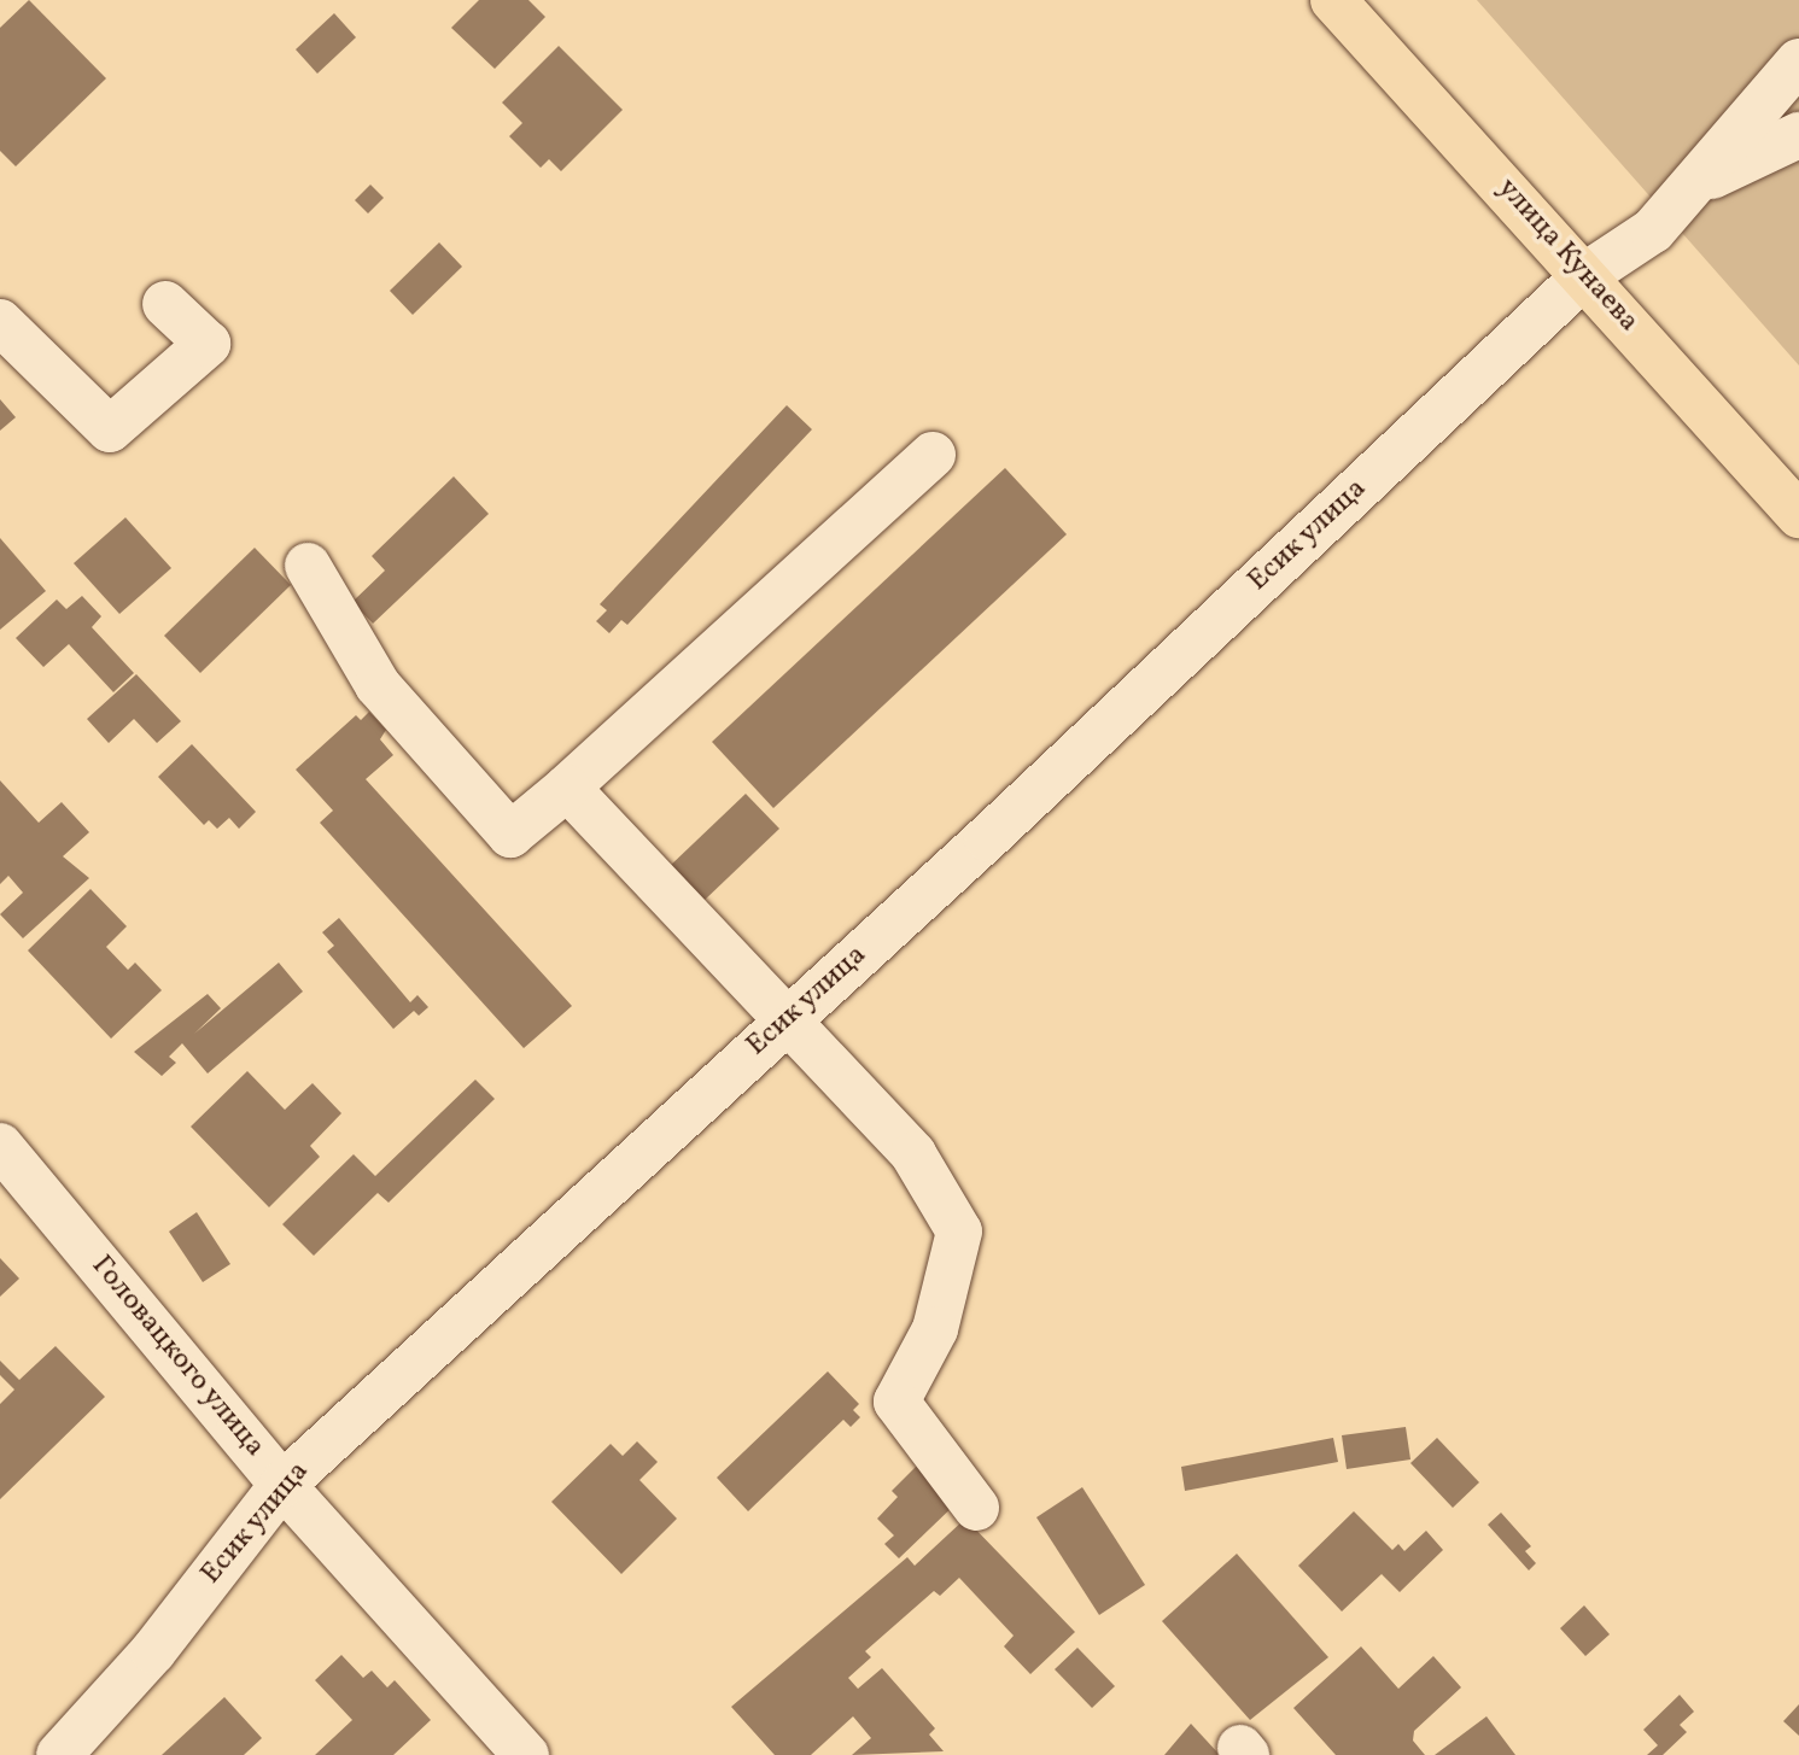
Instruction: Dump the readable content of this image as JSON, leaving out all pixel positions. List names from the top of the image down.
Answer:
{
  "streets": {
    "main road": ["улица Кунаева"],
    "street": ["Есик улица", "Головацкого улица"]
  },
  "crossings": [
    ["улица Кунаева", "Есик улица"],
    ["Есик улица", "Головацкого улица"]
  ]
}
